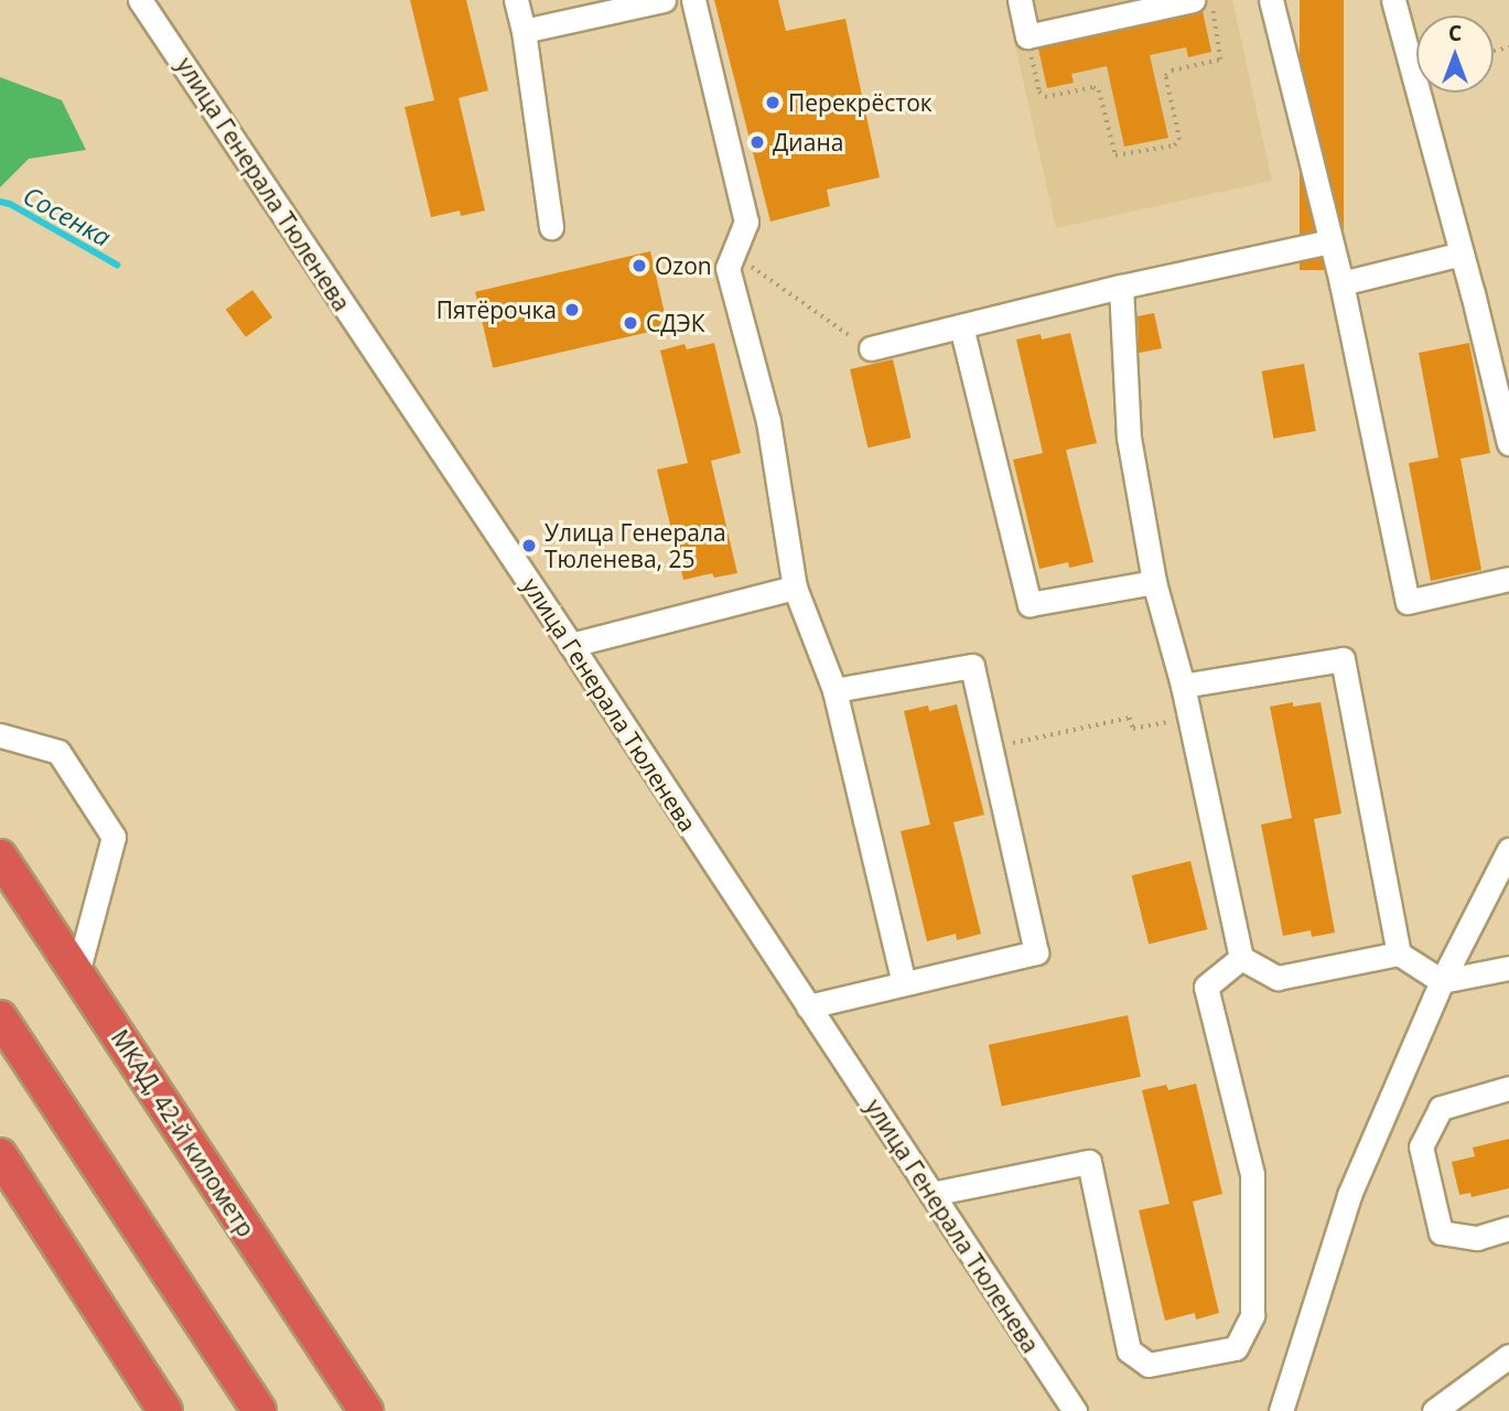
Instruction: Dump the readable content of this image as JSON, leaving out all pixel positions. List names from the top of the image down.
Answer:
{
  "streets": {
    "highway": ["МКАД, 42-й километр"],
    "street": ["улица Генерала Тюленева"]
  },
  "water": ["Сосенка"],
  "places": [
    "Перекрёсток",
    "Диана",
    "Ozon",
    "Пятёрочка",
    "СДЭК",
    "Улица Генерала Тюленева, 25"
  ],
  "north": "top"
}
